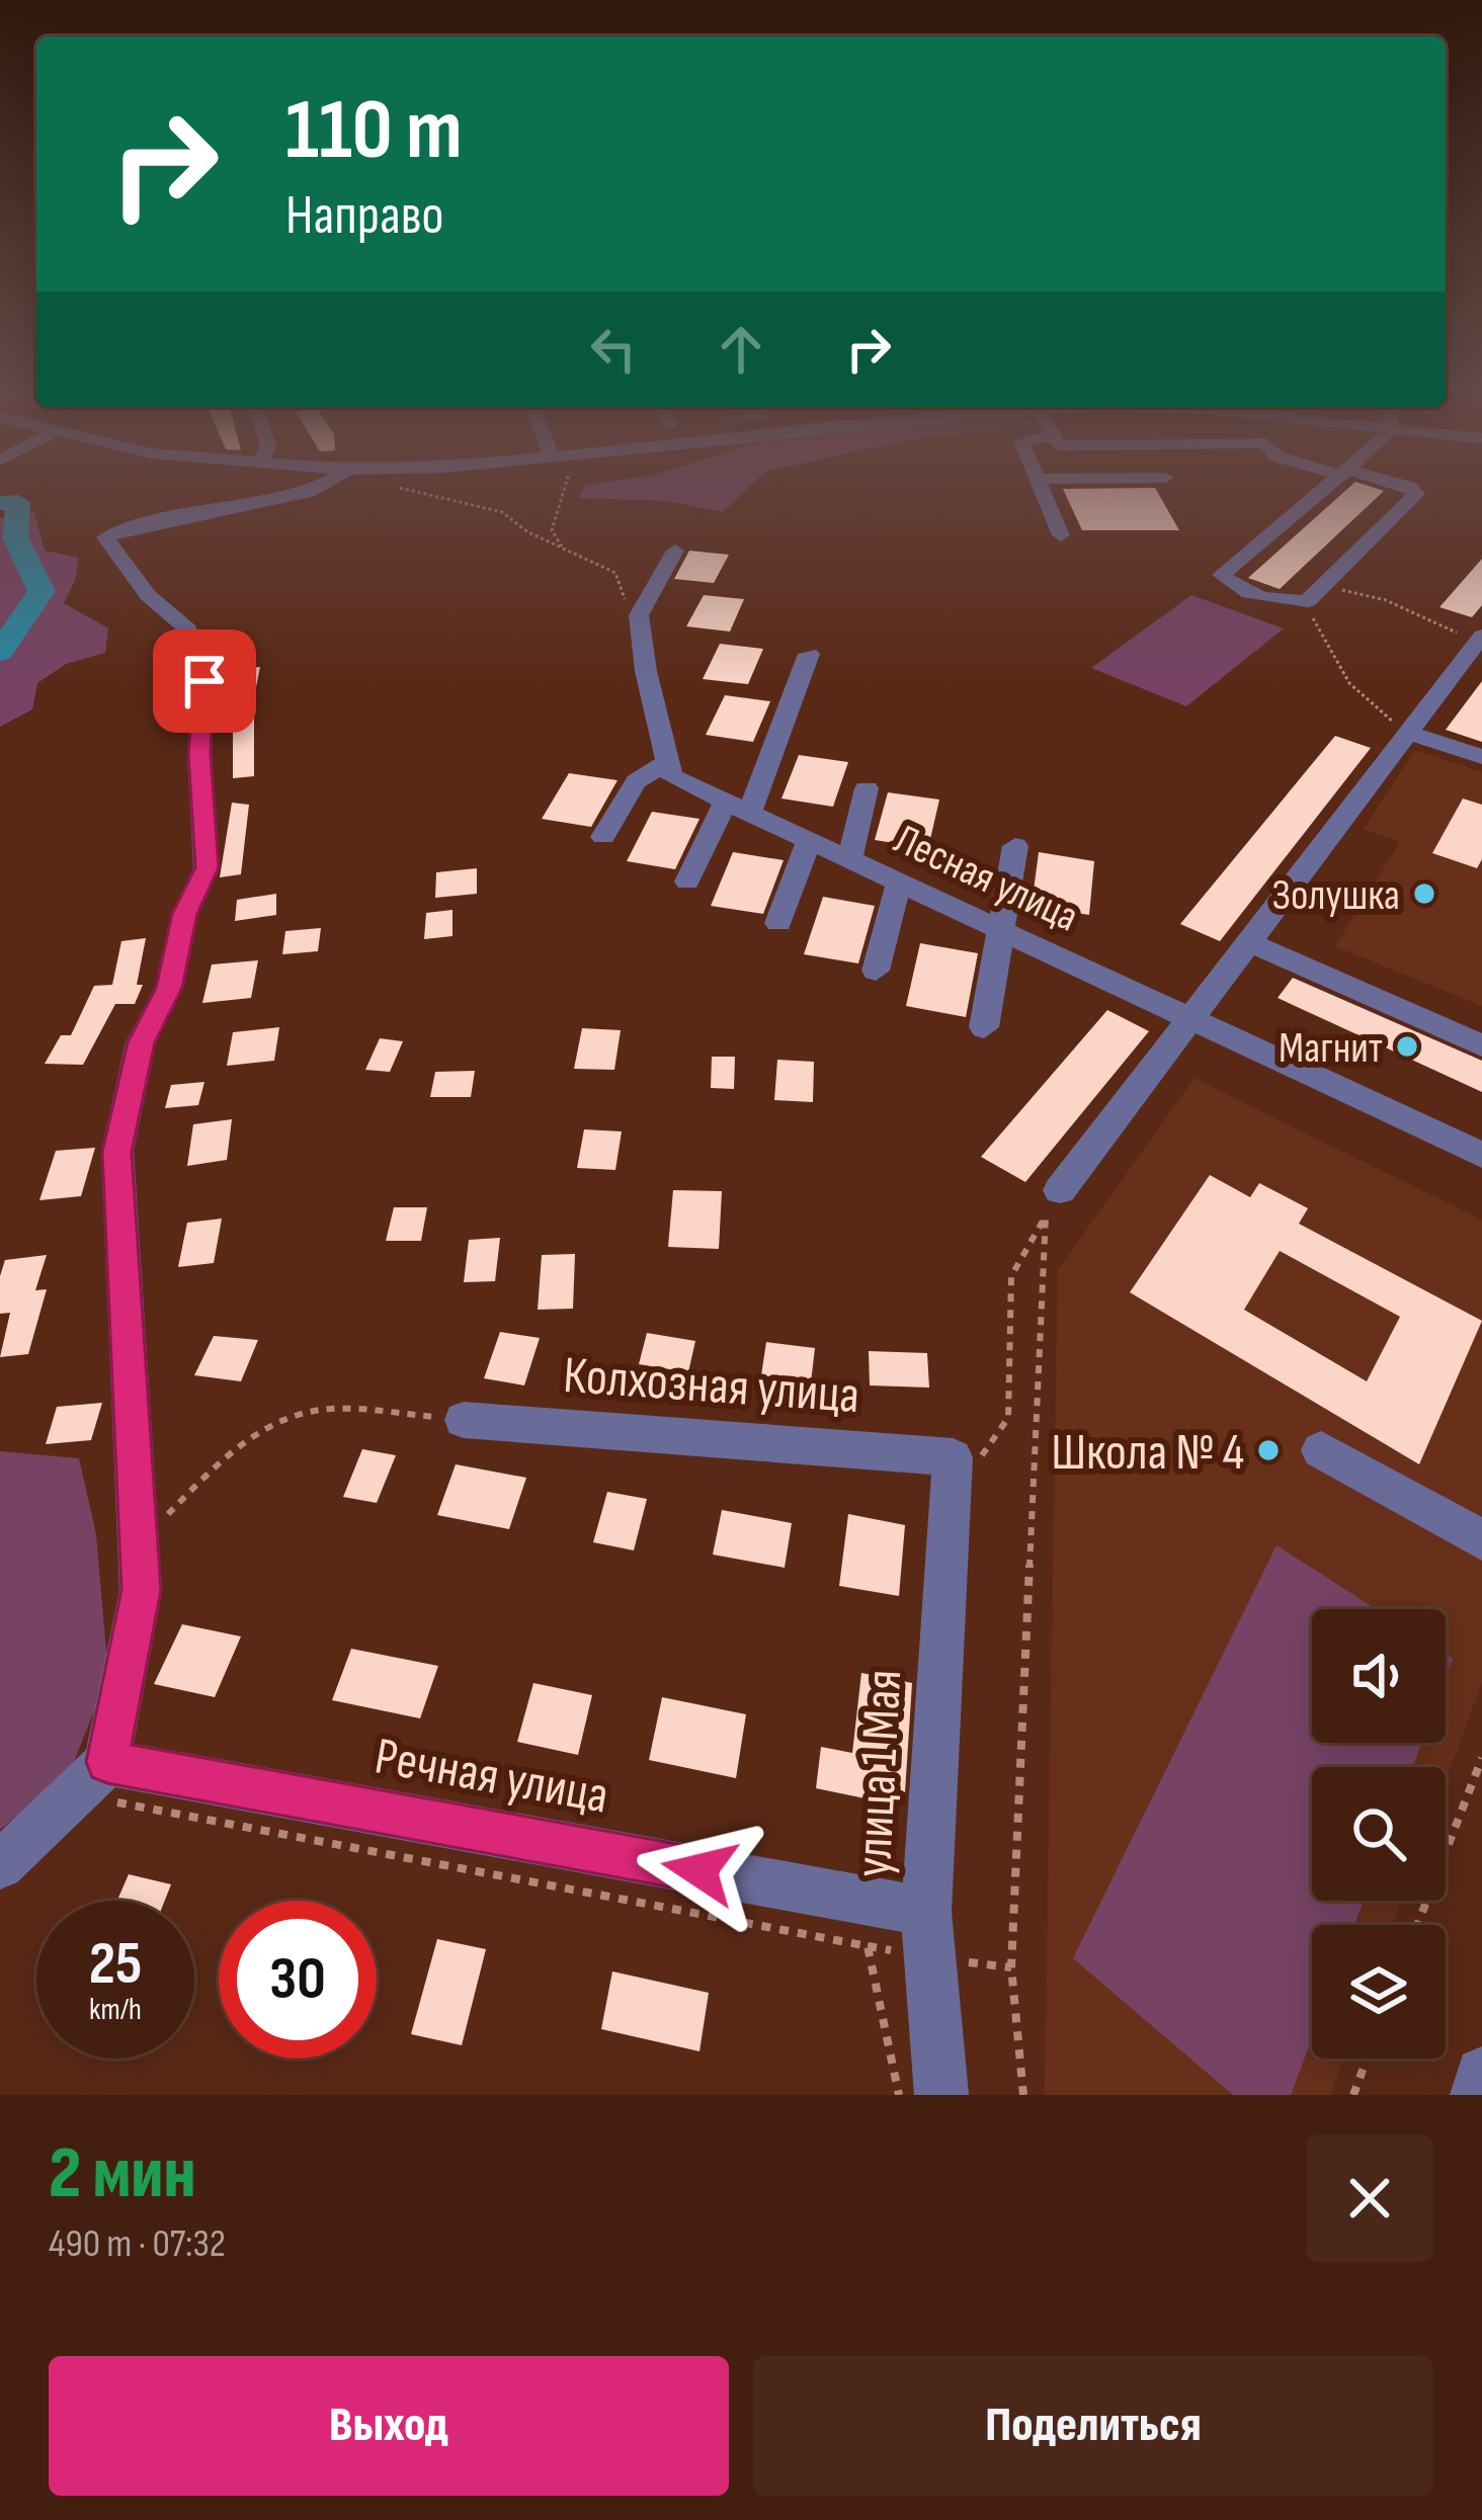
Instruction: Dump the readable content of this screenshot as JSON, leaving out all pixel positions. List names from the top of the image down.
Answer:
{
  "streets": {
    "street": [
      "Лесная улица",
      "Колхозная улица",
      "улица 1 Мая",
      "Речная улица"
    ]
  },
  "crossings": [
    ["Колхозная улица", "улица 1 Мая"],
    ["улица 1 Мая", "Речная улица"]
  ],
  "places": ["Золушка", "Магнит", "Школа № 4"],
  "page": {
    "turn": ["110 m", "Направо"],
    "speed": "25 km/h",
    "limit": "30",
    "heading": ["2 мин", "490 m · 07:32"],
    "buttons": ["Выход", "Поделиться"]
  }
}
